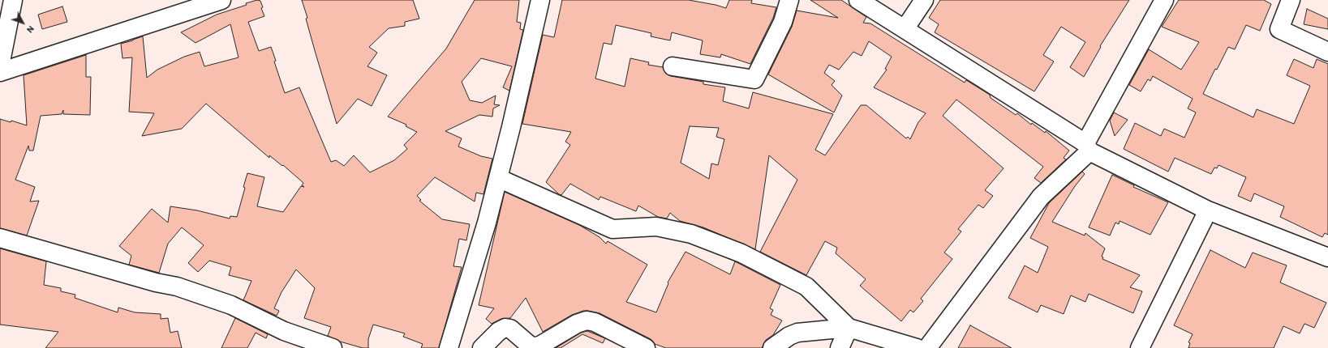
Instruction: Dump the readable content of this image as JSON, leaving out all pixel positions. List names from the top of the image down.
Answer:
{
  "north": "bottom right"
}
